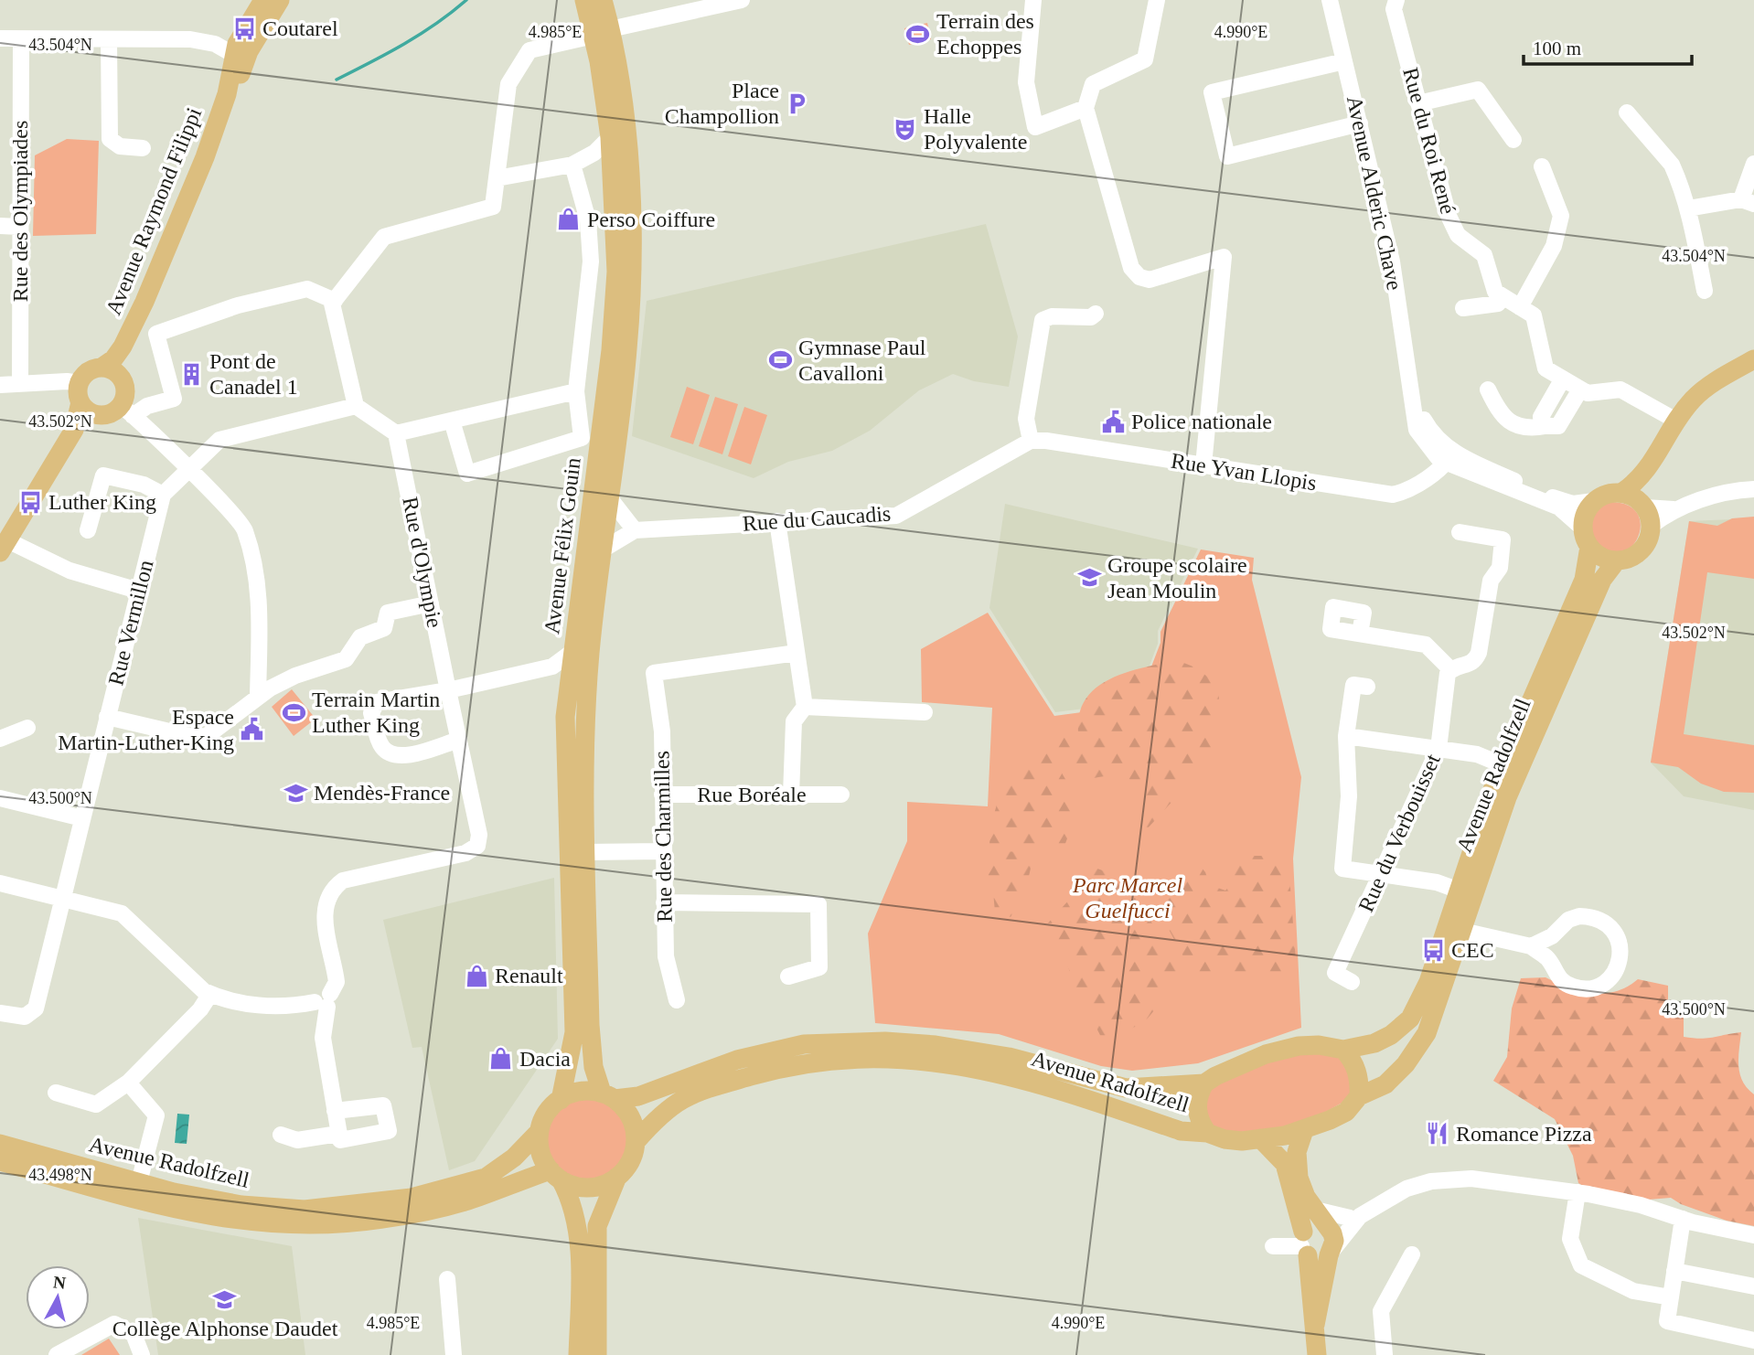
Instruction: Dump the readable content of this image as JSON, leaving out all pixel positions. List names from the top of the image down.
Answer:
{
  "streets": {
    "main road": ["Avenue Raymond Filippi", "Avenue Félix Gouin", "Avenue Radolfzell"],
    "street": [
      "Rue du Roi René",
      "Avenue Alderic Chave",
      "Rue des Olympiades",
      "Rue Yvan Llopis",
      "Rue du Caucadis",
      "Rue d'Olympie",
      "Rue Vermillon",
      "Rue Boréale",
      "Rue du Verbouisset",
      "Rue des Charmilles"
    ]
  },
  "crossings": [
    ["Avenue Alderic Chave", "Rue Yvan Llopis"],
    ["Avenue Alderic Chave", "Avenue Radolfzell"],
    ["Rue Yvan Llopis", "Rue du Caucadis"],
    ["Rue du Caucadis", "Avenue Félix Gouin"],
    ["Avenue Félix Gouin", "Avenue Radolfzell"],
    ["Rue Boréale", "Rue des Charmilles"]
  ],
  "parks": ["Parc Marcel Guelfucci"],
  "places": {
    "bus stop": ["Coutarel", "Luther King", "CEC"],
    "sports": ["Terrain des Echoppes", "Gymnase Paul Cavalloni", "Terrain Martin Luther King"],
    "parking": ["Place Champollion"],
    "theatre": ["Halle Polyvalente"],
    "shop": ["Perso Coiffure", "Renault", "Dacia"],
    "building": ["Pont de Canadel 1"],
    "public building": ["Police nationale", "Espace Martin-Luther-King"],
    "school or university": ["Groupe scolaire Jean Moulin", "Mendès-France", "Collège Alphonse Daudet"],
    "restaurant": ["Romance Pizza"]
  },
  "scale_bar": "100 m",
  "north": "top",
  "coordinates": [
    "4.985°E",
    "4.990°E",
    "43.504°N",
    "43.502°N",
    "43.500°N",
    "43.498°N"
  ]
}
